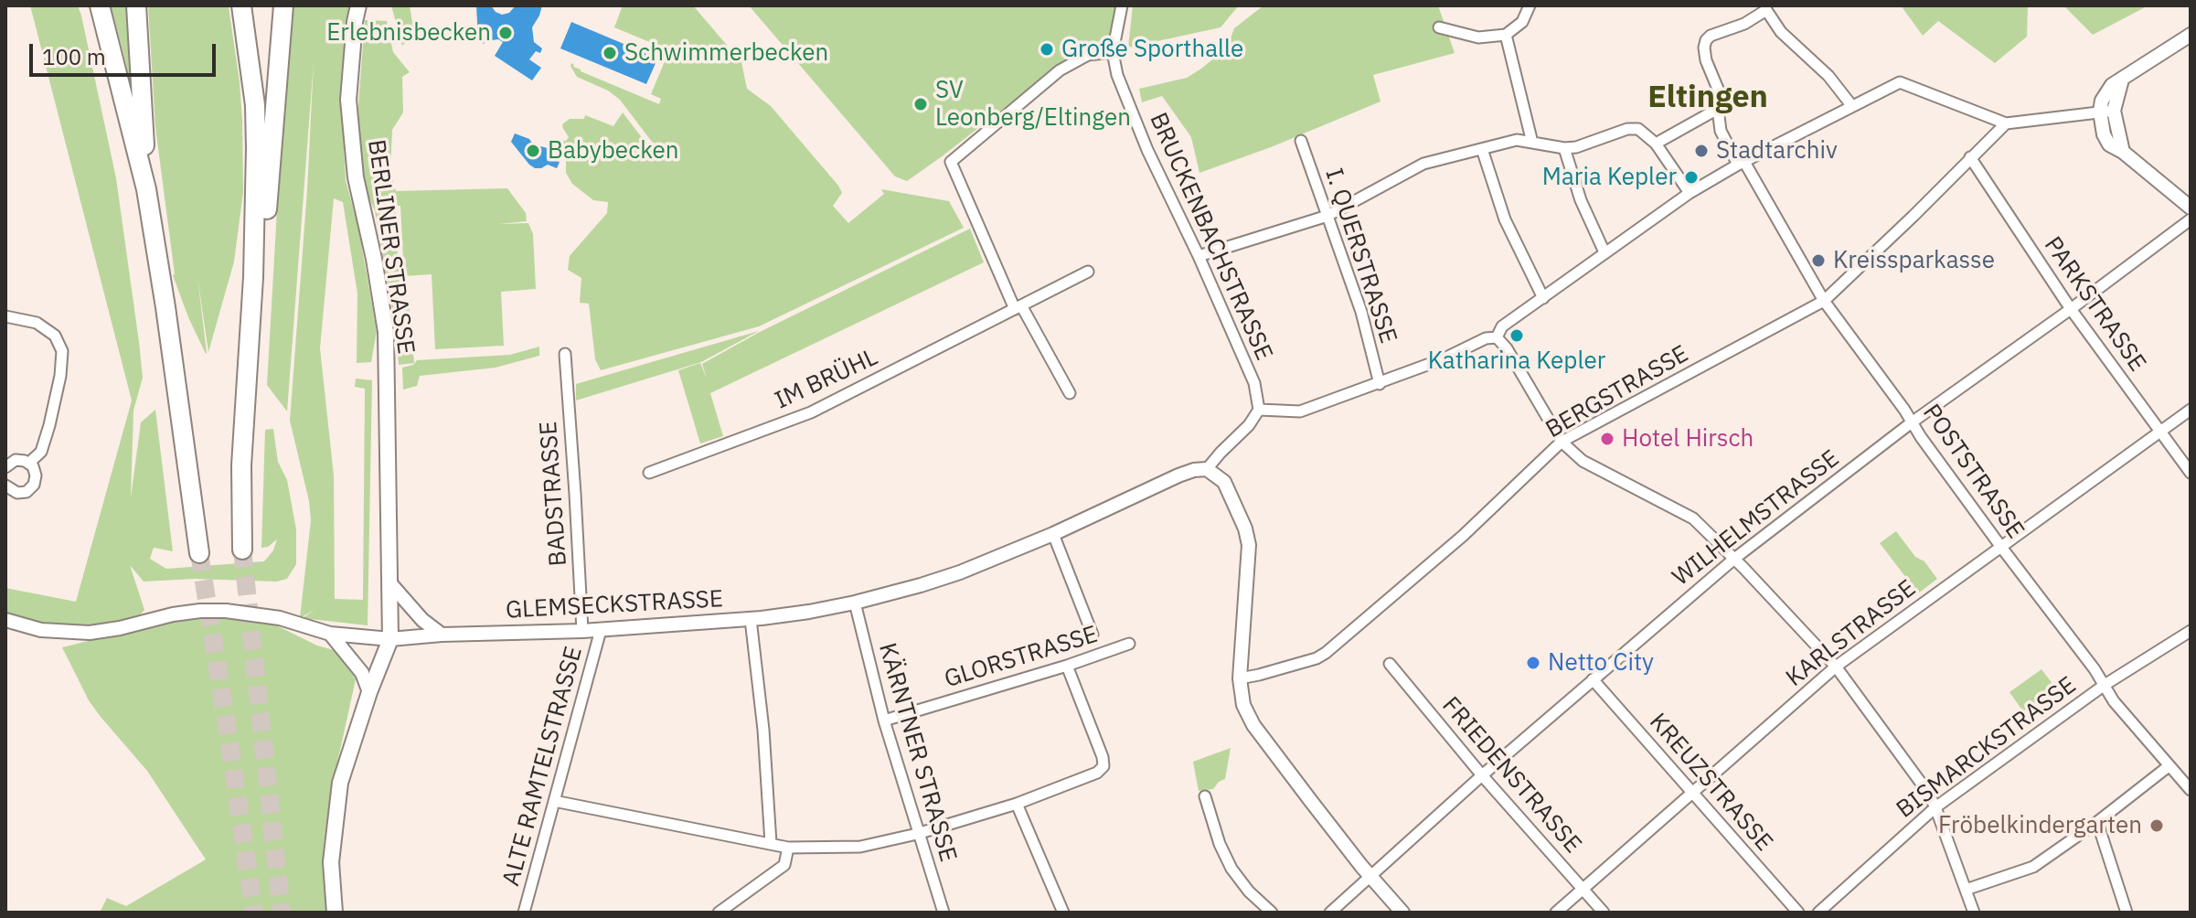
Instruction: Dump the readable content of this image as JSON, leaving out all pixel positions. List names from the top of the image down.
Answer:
{
  "streets": {
    "main road": ["BERLINER STRASSE"],
    "street": [
      "BRUCKENBACHSTRASSE",
      "I. QUERSTRASSE",
      "PARKSTRASSE",
      "IM BRÜHL",
      "BERGSTRASSE",
      "POSTSTRASSE",
      "BADSTRASSE",
      "WILHELMSTRASSE",
      "GLEMSECKSTRASSE",
      "KARLSTRASSE",
      "GLORSTRASSE",
      "BISMARCKSTRASSE",
      "KÄRNTNER STRASSE",
      "ALTE RAMTELSTRASSE",
      "FRIEDENSTRASSE",
      "KREUZSTRASSE"
    ]
  },
  "crossings": [
    ["BERLINER STRASSE", "GLEMSECKSTRASSE"],
    ["PARKSTRASSE", "BERGSTRASSE"],
    ["PARKSTRASSE", "WILHELMSTRASSE"],
    ["PARKSTRASSE", "KARLSTRASSE"],
    ["BERGSTRASSE", "POSTSTRASSE"],
    ["POSTSTRASSE", "WILHELMSTRASSE"],
    ["POSTSTRASSE", "KARLSTRASSE"],
    ["POSTSTRASSE", "BISMARCKSTRASSE"],
    ["BADSTRASSE", "GLEMSECKSTRASSE"],
    ["WILHELMSTRASSE", "FRIEDENSTRASSE"],
    ["WILHELMSTRASSE", "KREUZSTRASSE"],
    ["GLEMSECKSTRASSE", "KÄRNTNER STRASSE"],
    ["GLEMSECKSTRASSE", "ALTE RAMTELSTRASSE"],
    ["KARLSTRASSE", "FRIEDENSTRASSE"],
    ["KARLSTRASSE", "KREUZSTRASSE"],
    ["GLORSTRASSE", "KÄRNTNER STRASSE"]
  ],
  "districts": ["Eltingen"],
  "places": [
    "Erlebnisbecken",
    "Große Sporthalle",
    "Schwimmerbecken",
    "SV Leonberg/Eltingen",
    "Babybecken",
    "Stadtarchiv",
    "Maria Kepler",
    "Kreissparkasse",
    "Katharina Kepler",
    "Hotel Hirsch",
    "Netto City",
    "Fröbelkindergarten"
  ],
  "scale_bar": "100 m"
}
